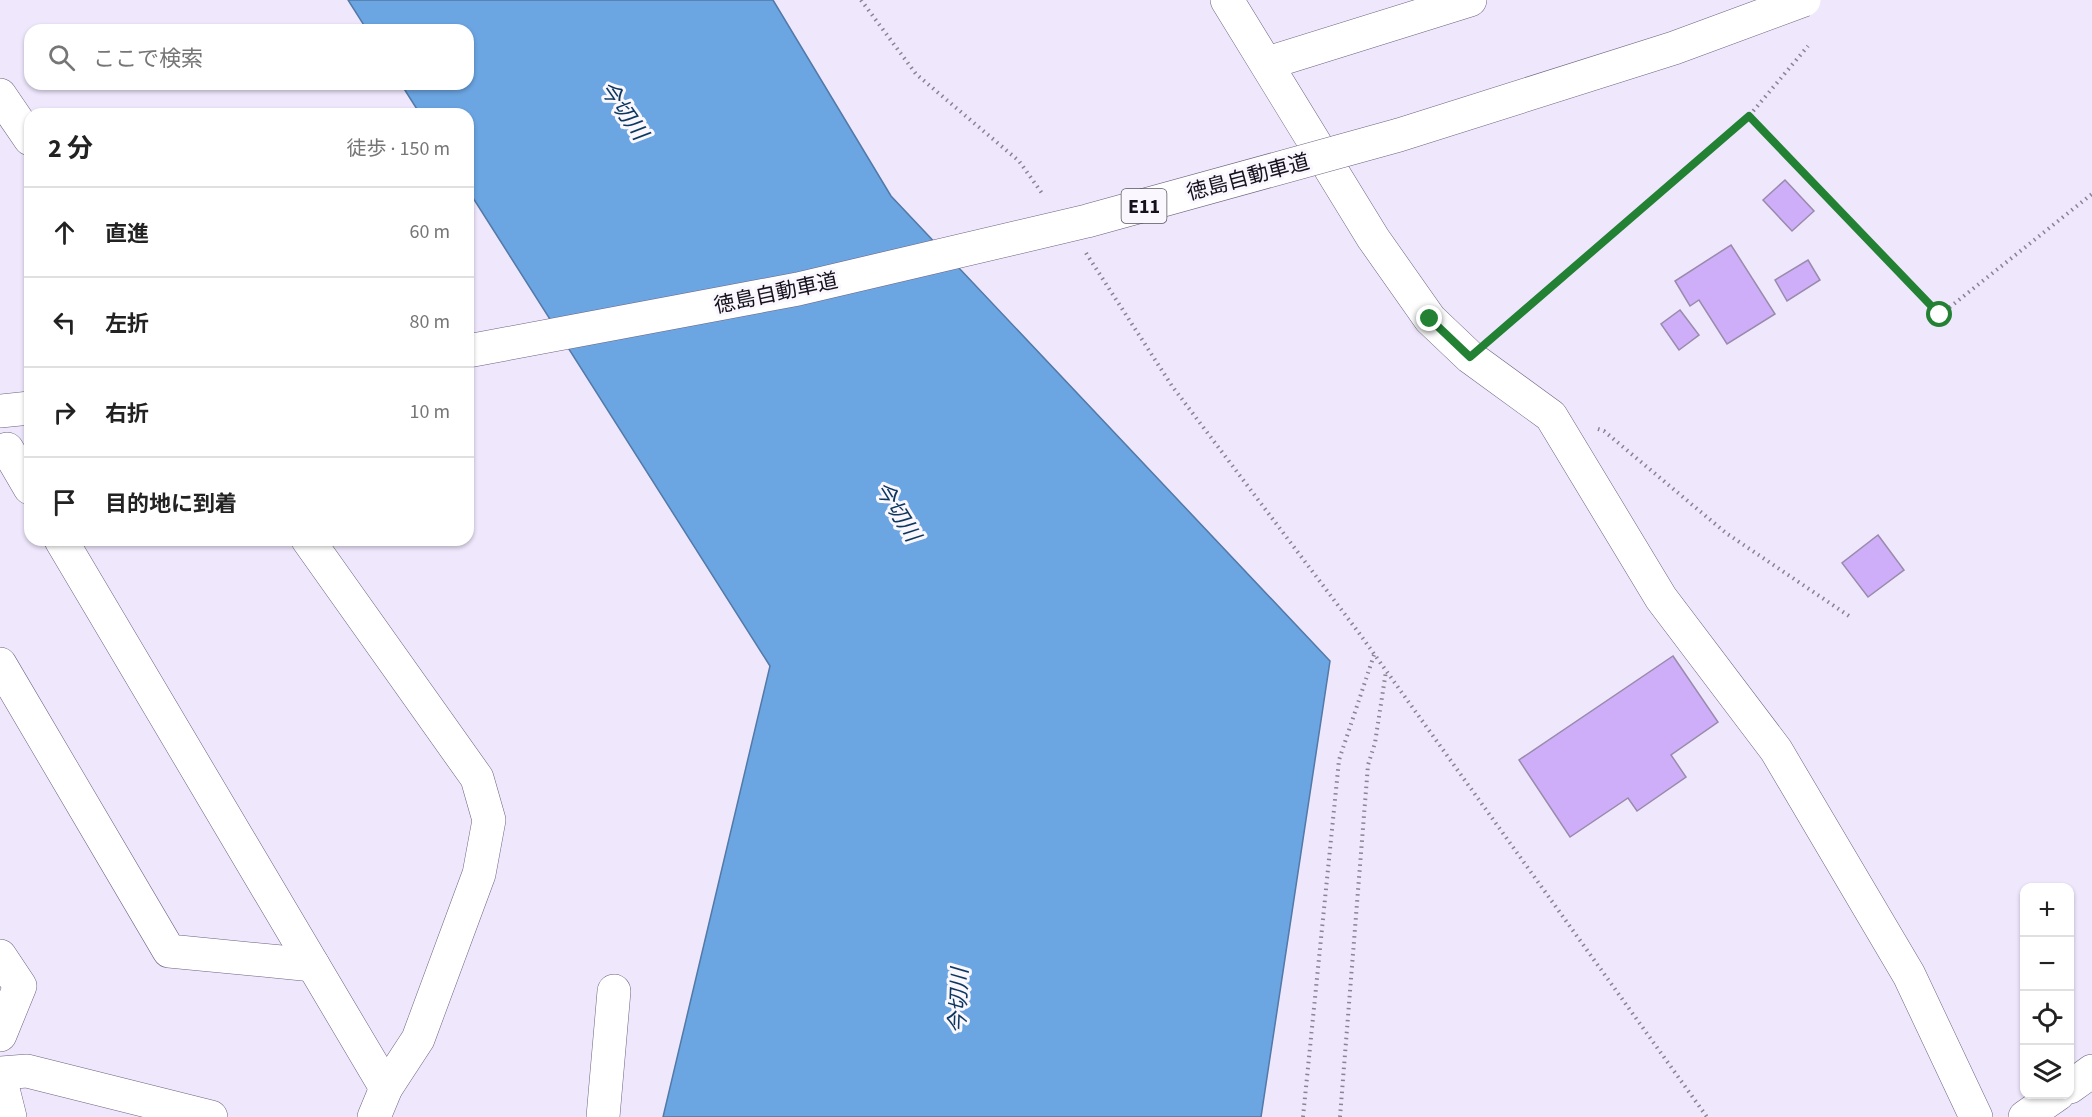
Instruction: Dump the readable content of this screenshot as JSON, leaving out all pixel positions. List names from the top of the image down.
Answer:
{
  "streets": {
    "main road": ["徳島自動車道", "E11"]
  },
  "water": ["今切川"],
  "page": {
    "search": "ここで検索",
    "heading": ["2 分", "徒歩 · 150 m"],
    "list": [
      ["直進", "60 m"],
      ["左折", "80 m"],
      ["右折", "10 m"],
      "目的地に到着"
    ],
    "map_buttons": ["+", "−"]
  }
}
